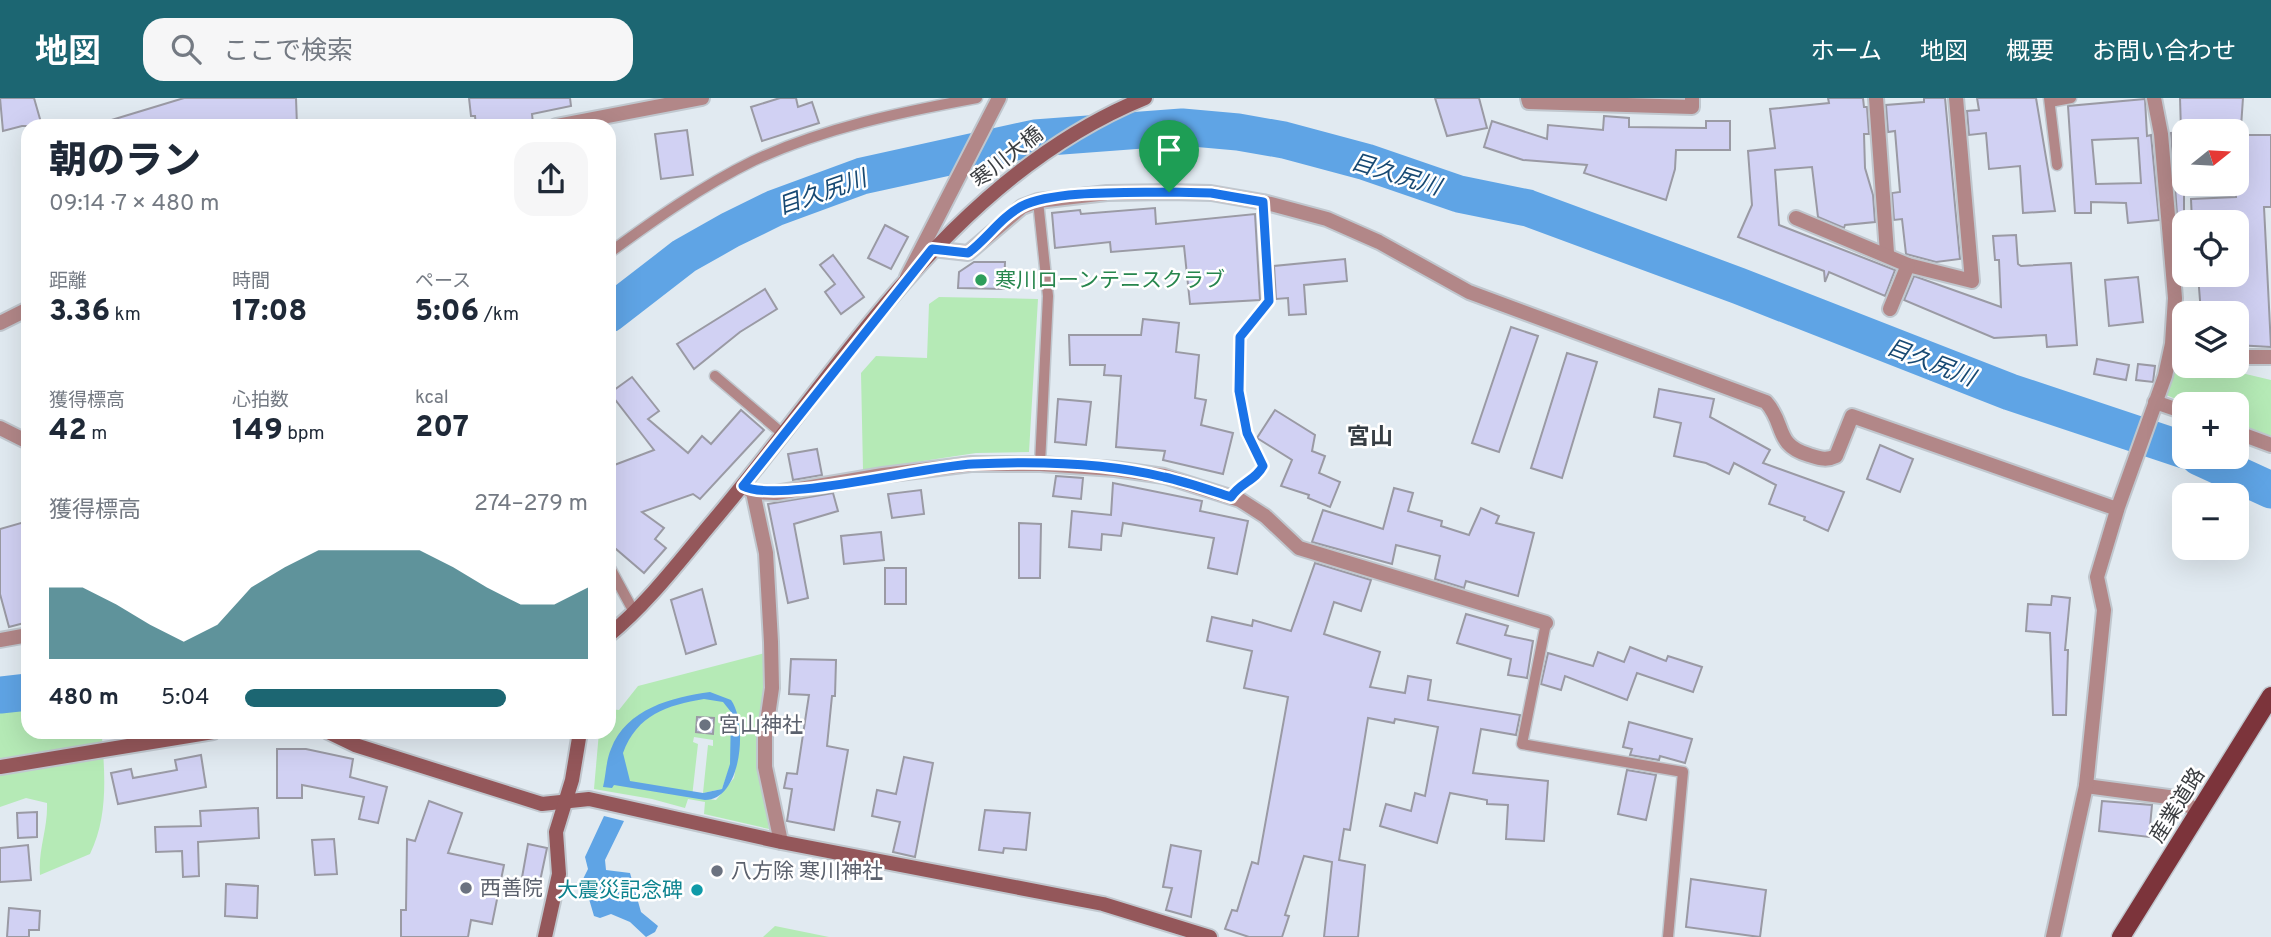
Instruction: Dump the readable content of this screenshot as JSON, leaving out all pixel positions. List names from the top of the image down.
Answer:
{
  "streets": {
    "main road": ["産業道路"],
    "street": ["寒川大橋"]
  },
  "districts": ["宮山"],
  "water": ["目久尻川"],
  "places": [
    "寒川ローンテニスクラブ",
    "宮山神社",
    "八方除 寒川神社",
    "西善院",
    "大震災記念碑"
  ],
  "north": "right",
  "page": {
    "header": "地図",
    "search": "ここで検索",
    "nav": [
      "ホーム",
      "地図",
      "概要",
      "お問い合わせ"
    ],
    "map_buttons": ["+", "−"],
    "heading": ["朝のラン", "09:14 · 7 × 480 m"],
    "stats": [
      ["距離", "3.36 km"],
      ["時間", "17:08"],
      ["ペース", "5:06 /km"],
      ["獲得標高", "42 m"],
      ["心拍数", "149 bpm"],
      ["kcal", "207"]
    ],
    "chart": ["獲得標高", "274–279 m"],
    "list": [
      {
        "name": "480 m",
        "note": "5:04"
      }
    ]
  }
}
